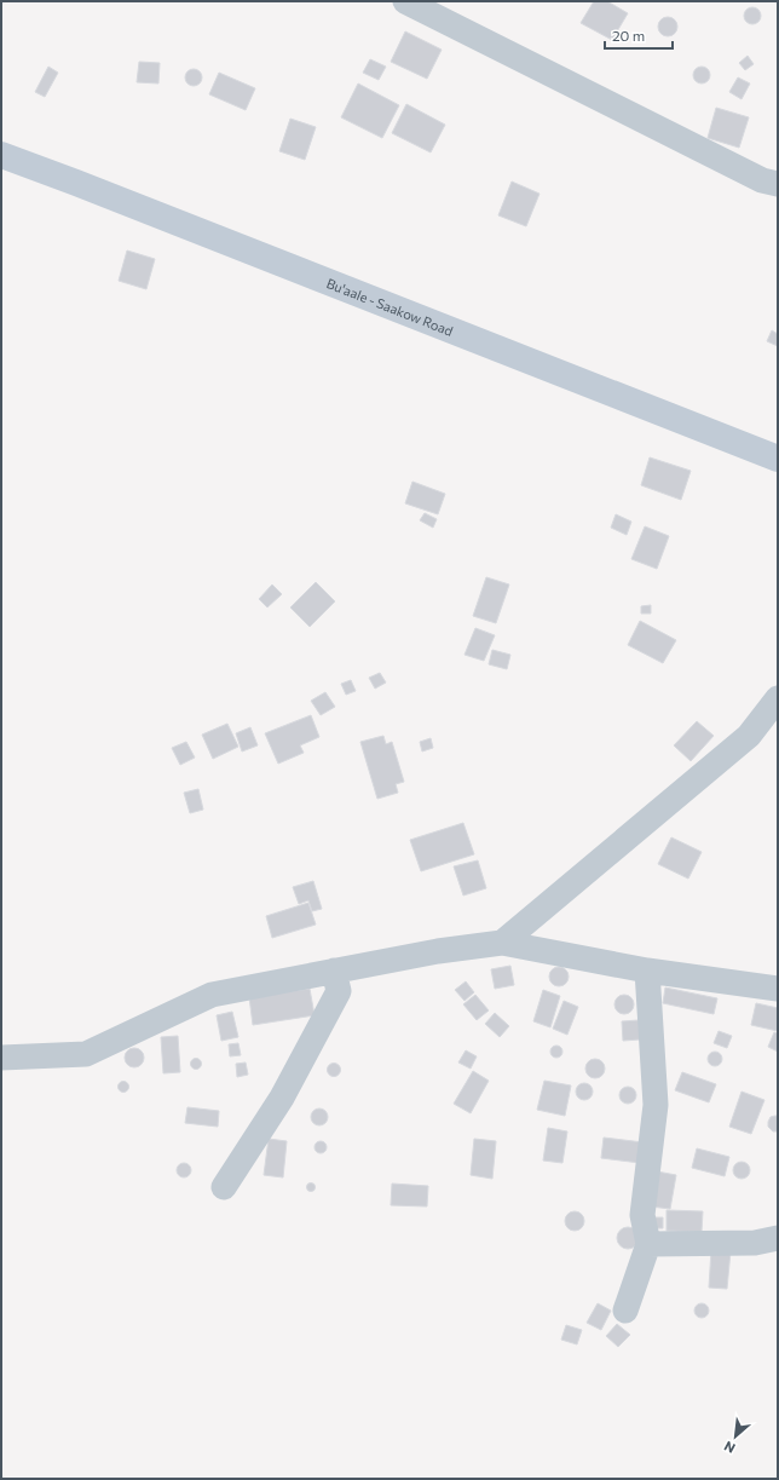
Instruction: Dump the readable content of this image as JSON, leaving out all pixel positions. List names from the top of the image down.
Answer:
{
  "streets": {
    "main road": ["Bu'aale - Saakow Road"]
  },
  "scale_bar": "20 m",
  "north": "bottom left"
}
